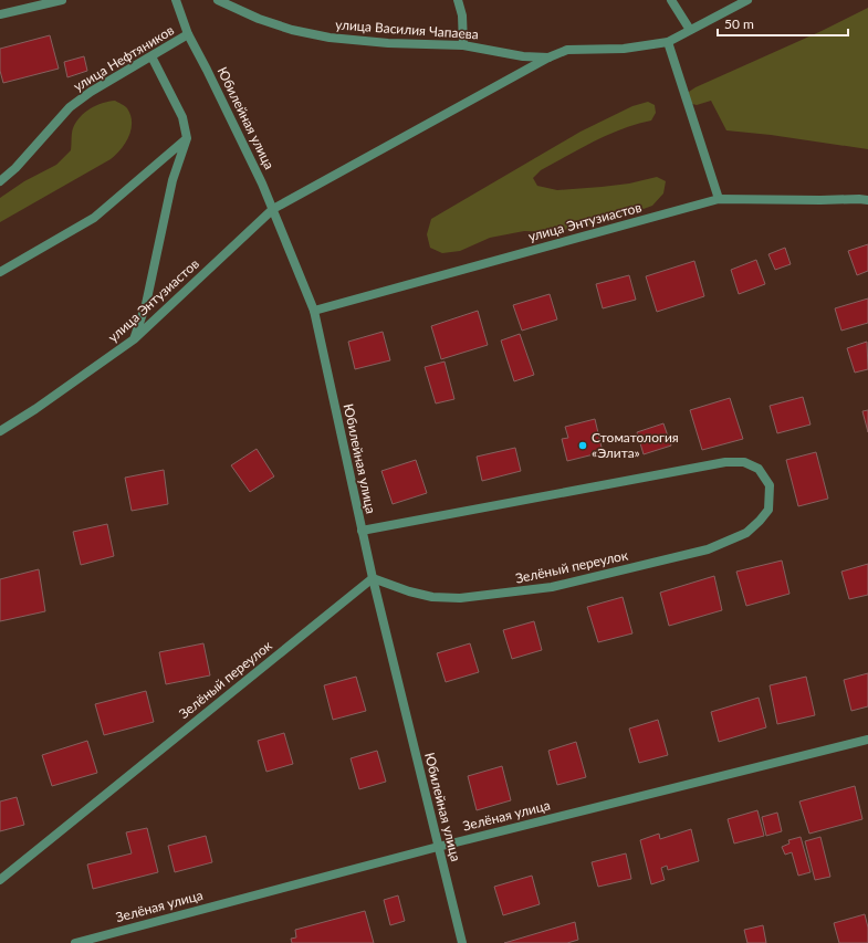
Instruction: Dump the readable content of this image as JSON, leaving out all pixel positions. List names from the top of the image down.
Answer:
{
  "streets": {
    "street": [
      "улица Василия Чапаева",
      "улица Нефтяников",
      "Юбилейная улица",
      "улица Энтузиастов",
      "Зелёный переулок",
      "Зелёная улица"
    ]
  },
  "crossings": [
    ["улица Василия Чапаева", "Юбилейная улица"],
    ["улица Василия Чапаева", "улица Энтузиастов"],
    ["улица Нефтяников", "Юбилейная улица"],
    ["Юбилейная улица", "улица Энтузиастов"],
    ["Юбилейная улица", "Зелёный переулок"],
    ["Юбилейная улица", "Зелёная улица"]
  ],
  "places": ["Стоматология «Элита»"],
  "scale_bar": "50 m"
}
